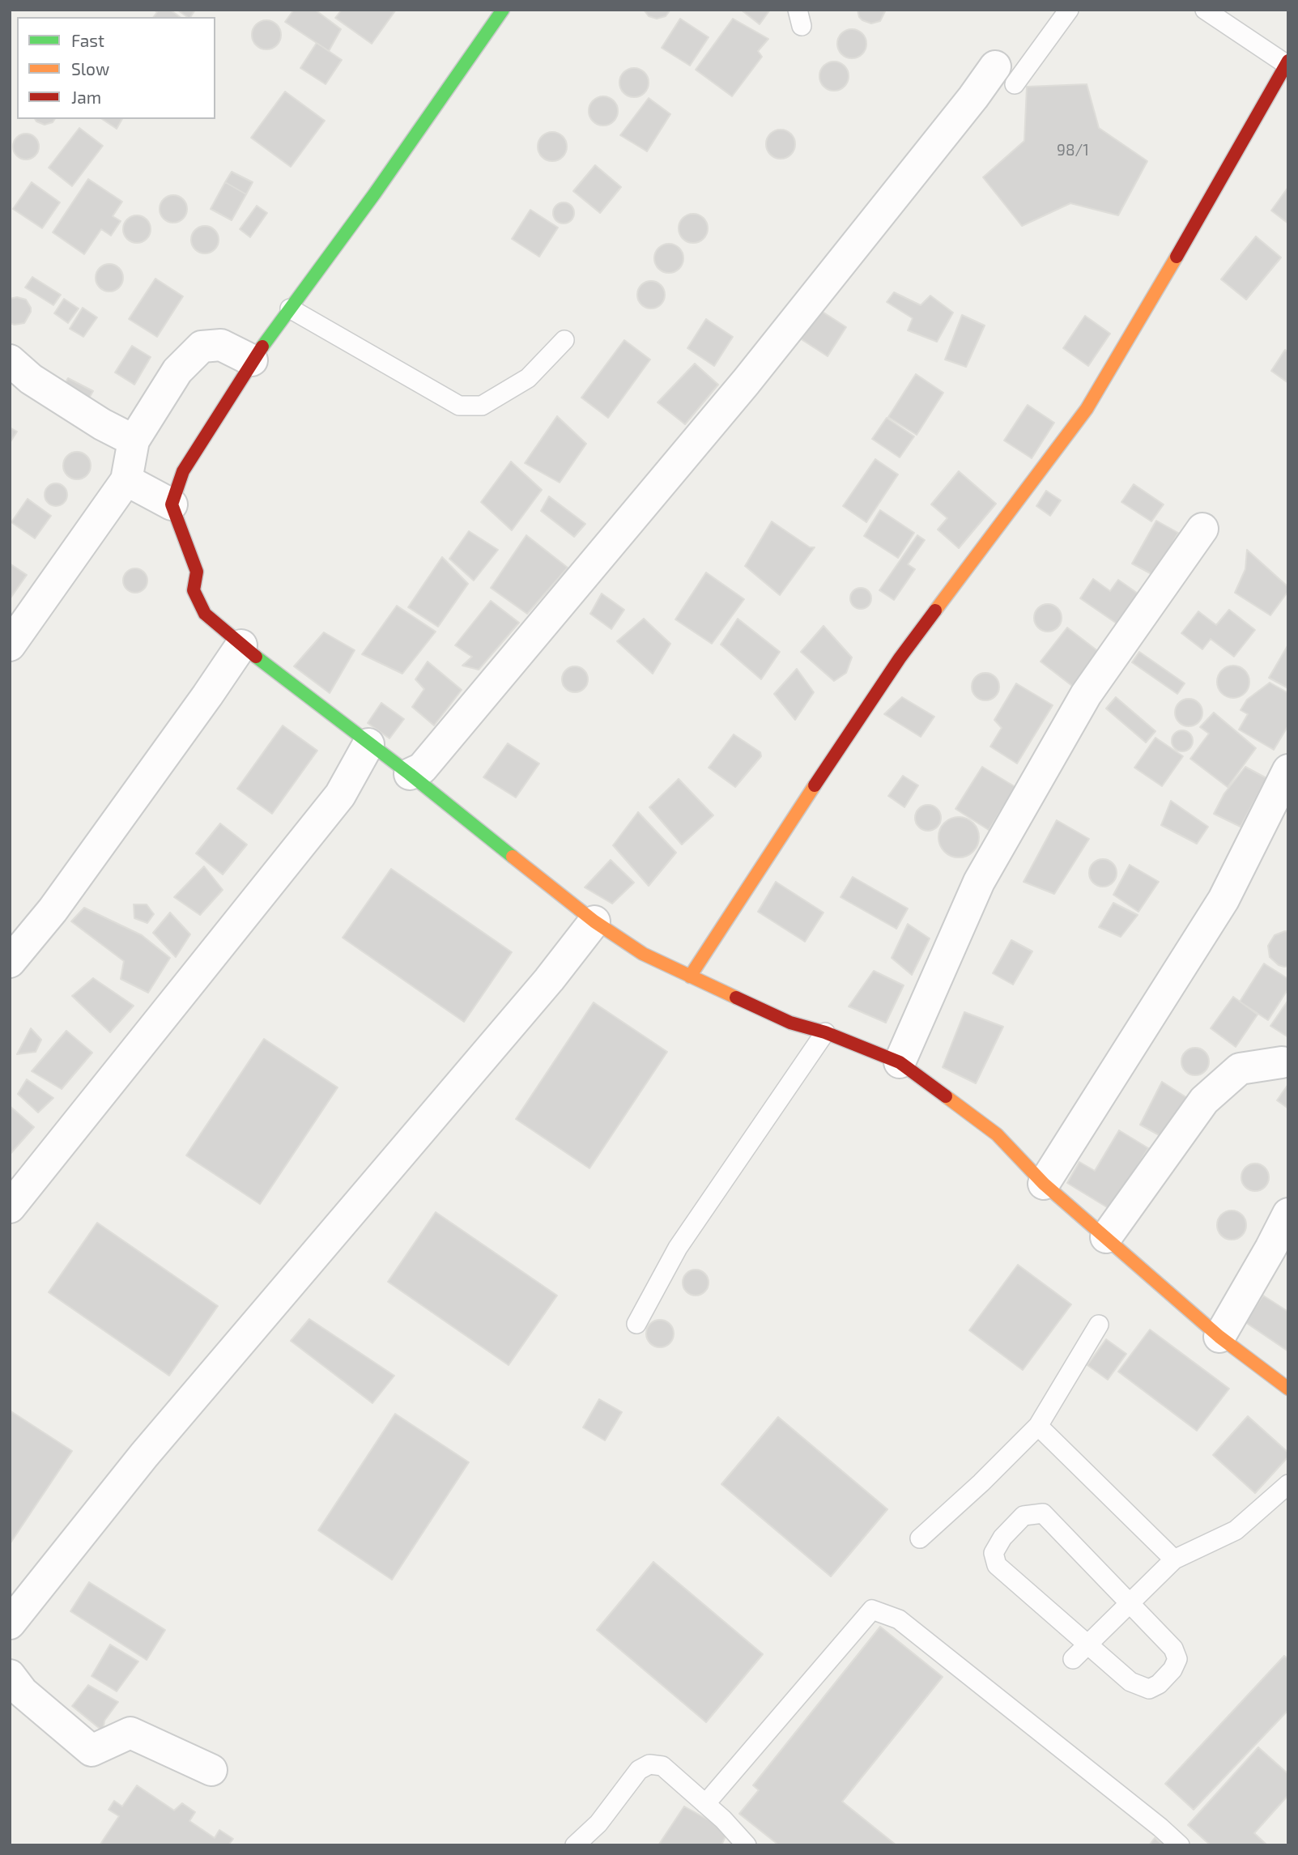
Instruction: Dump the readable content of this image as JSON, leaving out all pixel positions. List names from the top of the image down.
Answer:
{
  "house_numbers": ["98/1"],
  "legend": ["Fast", "Slow", "Jam"]
}
